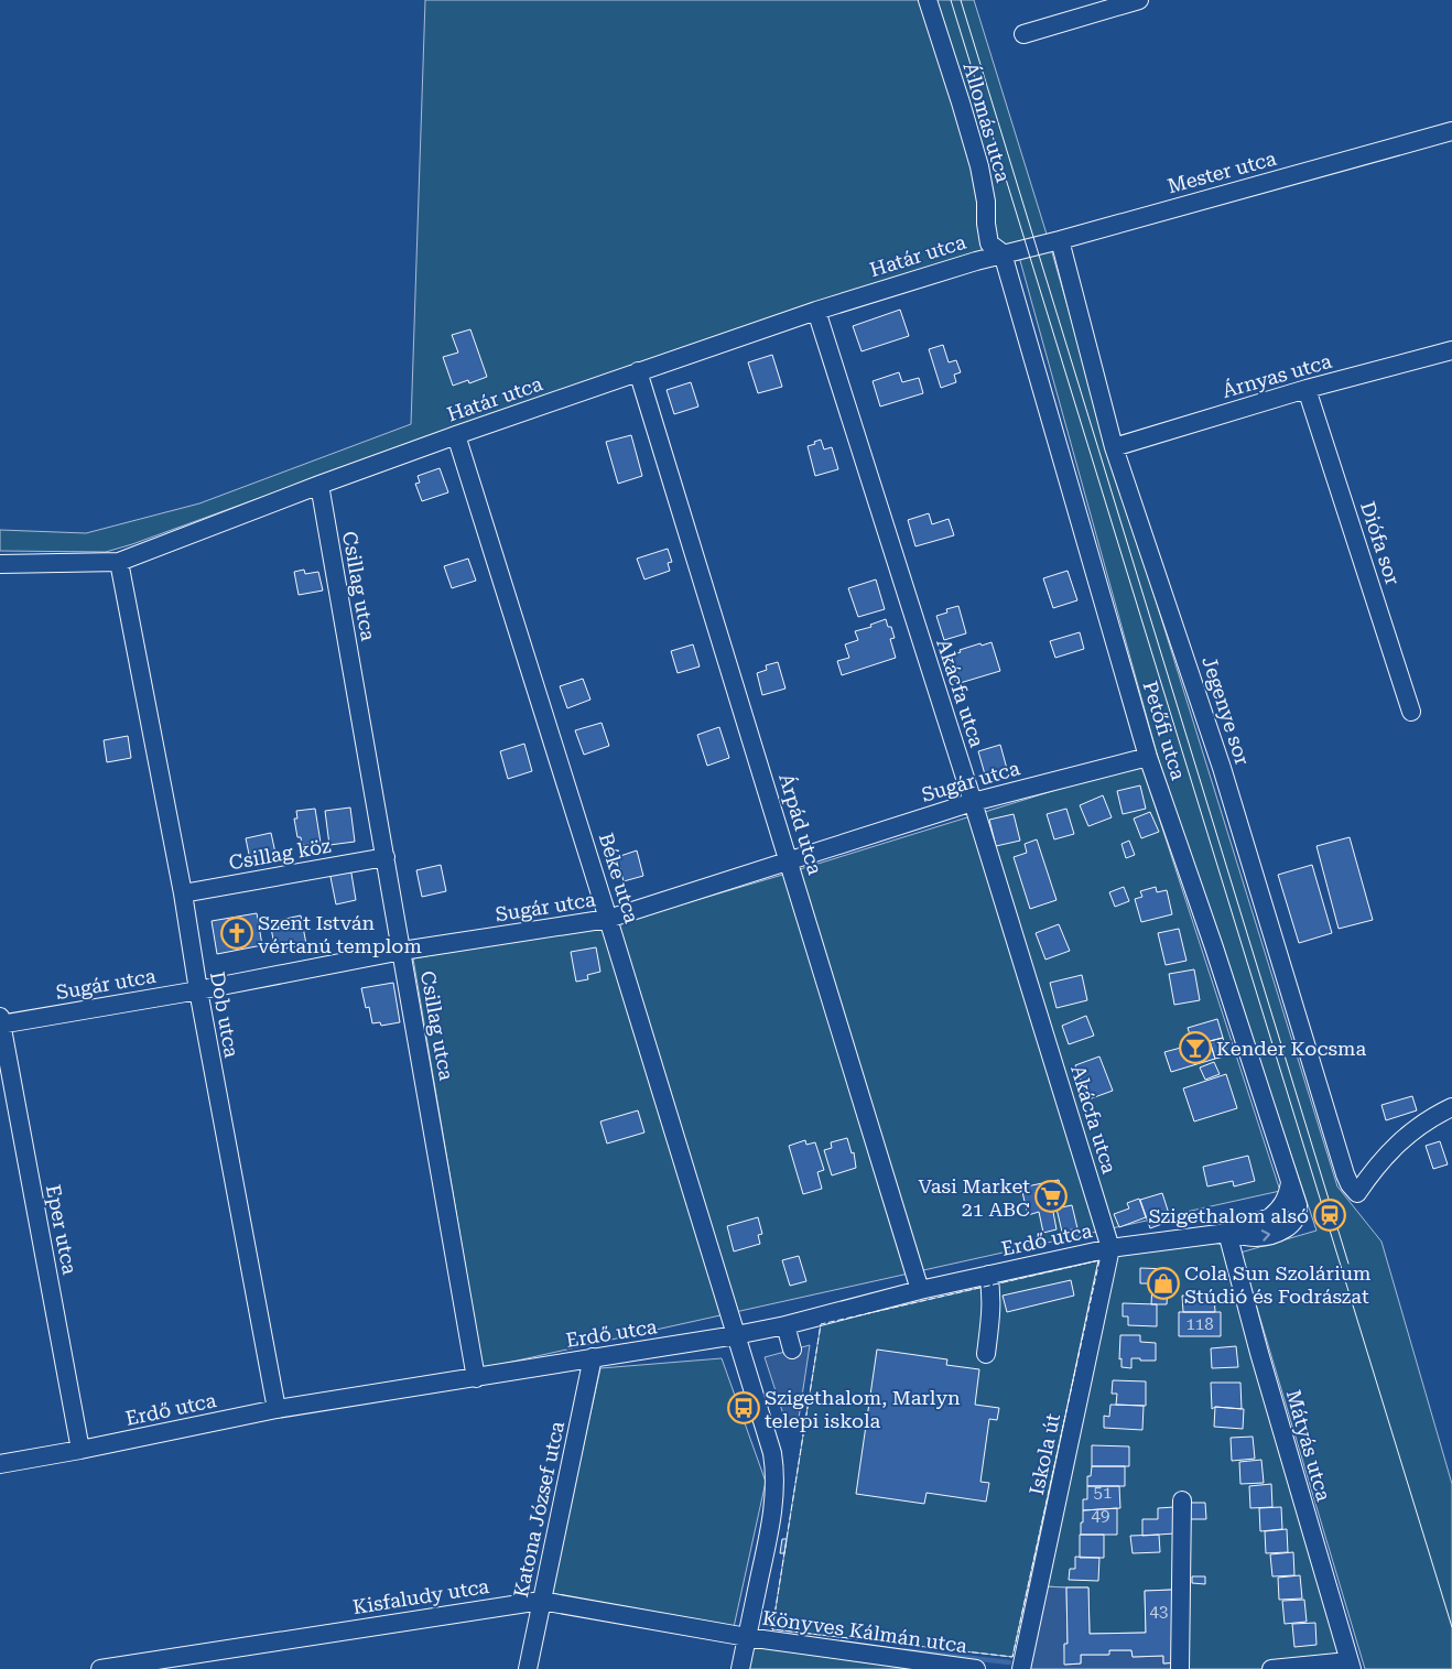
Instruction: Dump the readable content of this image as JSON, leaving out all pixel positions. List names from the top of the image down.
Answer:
{
  "streets": {
    "street": [
      "Állomás utca",
      "Mester utca",
      "Határ utca",
      "Árnyas utca",
      "Diófa sor",
      "Csillag utca",
      "Akácfa utca",
      "Jegenye sor",
      "Petőfi utca",
      "Sugár utca",
      "Árpád utca",
      "Csillag köz",
      "Béke utca",
      "Dob utca",
      "Eper utca",
      "Erdő utca",
      "Mátyás utca",
      "Iskola út",
      "Katona József utca",
      "Kisfaludy utca",
      "Könyves Kálmán utca"
    ]
  },
  "crossings": [
    ["Állomás utca", "Mester utca"],
    ["Állomás utca", "Határ utca"],
    ["Állomás utca", "Petőfi utca"],
    ["Mester utca", "Határ utca"],
    ["Mester utca", "Jegenye sor"],
    ["Mester utca", "Petőfi utca"],
    ["Határ utca", "Csillag utca"],
    ["Határ utca", "Akácfa utca"],
    ["Határ utca", "Petőfi utca"],
    ["Határ utca", "Árpád utca"],
    ["Határ utca", "Béke utca"],
    ["Határ utca", "Dob utca"],
    ["Árnyas utca", "Diófa sor"],
    ["Árnyas utca", "Jegenye sor"],
    ["Csillag utca", "Sugár utca"],
    ["Csillag utca", "Csillag köz"],
    ["Csillag utca", "Erdő utca"],
    ["Akácfa utca", "Sugár utca"],
    ["Akácfa utca", "Erdő utca"],
    ["Akácfa utca", "Iskola út"],
    ["Petőfi utca", "Sugár utca"],
    ["Petőfi utca", "Erdő utca"],
    ["Sugár utca", "Árpád utca"],
    ["Sugár utca", "Béke utca"],
    ["Sugár utca", "Dob utca"],
    ["Sugár utca", "Eper utca"],
    ["Árpád utca", "Erdő utca"],
    ["Csillag köz", "Dob utca"],
    ["Béke utca", "Erdő utca"],
    ["Béke utca", "Kisfaludy utca"],
    ["Béke utca", "Könyves Kálmán utca"],
    ["Dob utca", "Erdő utca"],
    ["Eper utca", "Erdő utca"],
    ["Erdő utca", "Mátyás utca"],
    ["Erdő utca", "Iskola út"],
    ["Erdő utca", "Katona József utca"],
    ["Katona József utca", "Kisfaludy utca"],
    ["Kisfaludy utca", "Könyves Kálmán utca"]
  ],
  "places": {
    "church": ["Szent István vértanú templom"],
    "bar": ["Kender Kocsma"],
    "supermarket": ["Vasi Market 21 ABC"],
    "station": ["Szigethalom alsó"],
    "shop": ["Cola Sun Szolárium Stúdió és Fodrászat"],
    "bus stop": ["Szigethalom, Marlyn telepi iskola"]
  },
  "house_numbers": [
    "118",
    "51",
    "49",
    "43"
  ]
}
